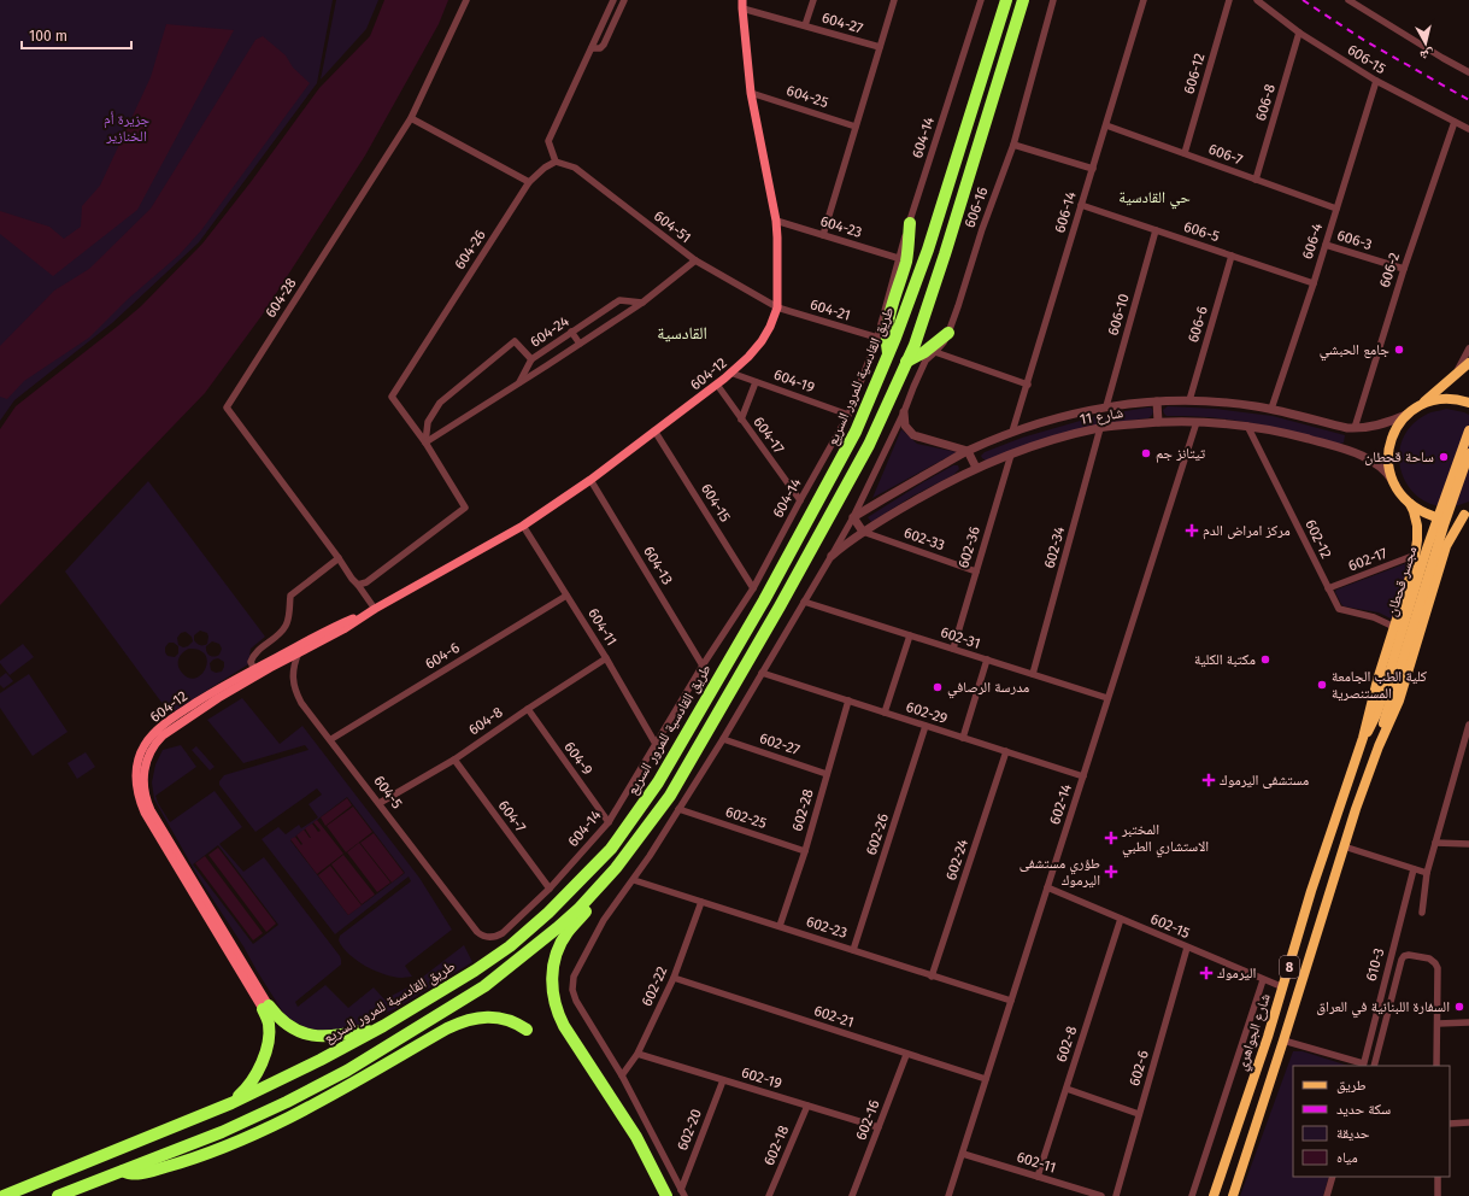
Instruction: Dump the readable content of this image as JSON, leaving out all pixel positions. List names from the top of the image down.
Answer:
{
  "streets": {
    "highway": ["طريق القادسية للمرور السريع"],
    "main road": [
      "604-12",
      "مجسر قحطان",
      "8",
      "شارع الجواهري"
    ],
    "street": [
      "604-27",
      "606-15",
      "606-12",
      "604-25",
      "606-8",
      "604-14",
      "606-7",
      "606-16",
      "606-14",
      "604-51",
      "604-23",
      "606-5",
      "606-3",
      "606-4",
      "604-26",
      "606-2",
      "604-28",
      "604-21",
      "606-10",
      "606-6",
      "604-24",
      "604-19",
      "شارع 11",
      "604-17",
      "604-15",
      "602-33",
      "602-12",
      "602-36",
      "602-34",
      "602-17",
      "604-13",
      "604-11",
      "602-31",
      "604-6",
      "602-29",
      "604-8",
      "602-27",
      "604-9",
      "604-5",
      "602-14",
      "602-28",
      "604-7",
      "602-25",
      "602-26",
      "602-24",
      "602-15",
      "602-23",
      "610-3",
      "602-22",
      "602-21",
      "602-8",
      "602-6",
      "602-19",
      "602-16",
      "602-20",
      "602-18",
      "602-11"
    ]
  },
  "crossings": [
    ["604-27", "604-12"],
    ["606-15", "606-8"],
    ["606-15", "606-4"],
    ["606-15", "606-2"],
    ["606-12", "606-7"],
    ["604-25", "604-12"],
    ["606-8", "606-7"],
    ["604-14", "604-23"],
    ["604-14", "604-21"],
    ["604-14", "604-19"],
    ["604-14", "604-17"],
    ["604-14", "604-15"],
    ["604-14", "604-13"],
    ["604-14", "604-11"],
    ["604-14", "604-9"],
    ["604-14", "604-5"],
    ["604-14", "604-7"],
    ["606-7", "606-14"],
    ["606-7", "606-4"],
    ["606-16", "شارع 11"],
    ["606-16", "602-31"],
    ["606-16", "602-29"],
    ["606-16", "602-27"],
    ["606-16", "602-25"],
    ["606-16", "602-23"],
    ["606-16", "602-22"],
    ["606-16", "602-20"],
    ["606-14", "606-5"],
    ["606-14", "شارع 11"],
    ["604-51", "604-26"],
    ["604-51", "604-21"],
    ["604-51", "604-12"],
    ["604-23", "604-12"],
    ["606-5", "606-4"],
    ["606-5", "606-10"],
    ["606-5", "606-6"],
    ["606-3", "606-4"],
    ["606-3", "606-2"],
    ["606-4", "شارع 11"],
    ["604-26", "604-28"],
    ["604-26", "604-24"],
    ["606-2", "شارع 11"],
    ["604-28", "604-12"],
    ["604-21", "604-12"],
    ["606-10", "شارع 11"],
    ["606-6", "شارع 11"],
    ["604-12", "604-19"],
    ["604-12", "604-17"],
    ["604-12", "604-15"],
    ["604-12", "604-13"],
    ["604-12", "604-11"],
    ["604-12", "604-5"],
    ["شارع 11", "602-33"],
    ["شارع 11", "602-12"],
    ["شارع 11", "602-36"],
    ["شارع 11", "602-34"],
    ["شارع 11", "602-14"],
    ["602-33", "602-36"],
    ["602-12", "602-17"],
    ["602-12", "8"],
    ["602-36", "602-31"],
    ["602-34", "602-31"],
    ["602-17", "8"],
    ["مجسر قحطان", "8"],
    ["مجسر قحطان", "شارع الجواهري"],
    ["604-11", "604-6"],
    ["604-11", "604-8"],
    ["602-31", "602-14"],
    ["604-6", "604-5"],
    ["602-29", "602-14"],
    ["602-29", "602-28"],
    ["602-29", "602-26"],
    ["602-29", "602-24"],
    ["604-8", "604-9"],
    ["604-8", "604-5"],
    ["604-8", "604-7"],
    ["602-27", "602-28"],
    ["602-14", "602-15"],
    ["602-14", "602-23"],
    ["602-14", "602-21"],
    ["602-14", "602-11"],
    ["602-28", "602-25"],
    ["602-28", "602-23"],
    ["602-26", "602-23"],
    ["602-24", "602-23"],
    ["602-15", "شارع الجواهري"],
    ["602-15", "602-8"],
    ["602-15", "602-6"],
    ["602-23", "602-22"],
    ["8", "شارع الجواهري"],
    ["602-22", "602-21"],
    ["602-22", "602-19"],
    ["602-21", "602-16"],
    ["602-8", "602-11"],
    ["602-19", "602-16"],
    ["602-19", "602-20"],
    ["602-19", "602-18"]
  ],
  "districts": ["حي القادسية", "القادسية"],
  "parks": ["جزيرة أم الخنازير"],
  "places": {
    "other": [
      "جامع الحبشي",
      "تيتانز جم",
      "ساحة قحطان",
      "مكتبة الكلية",
      "كلية الطب الجامعة المستنصرية",
      "مدرسة الرصافي",
      "السفارة اللبنانية في العراق"
    ],
    "health": [
      "مركز امراض الدم",
      "مستشفى اليرموك",
      "المختبر الاستشاري الطبي",
      "طؤري مستشفى اليرموك",
      "اليرموك"
    ]
  },
  "legend": [
    "طريق",
    "سكة حديد",
    "حديقة",
    "مياه"
  ],
  "scale_bar": "100 m",
  "north": "bottom"
}
